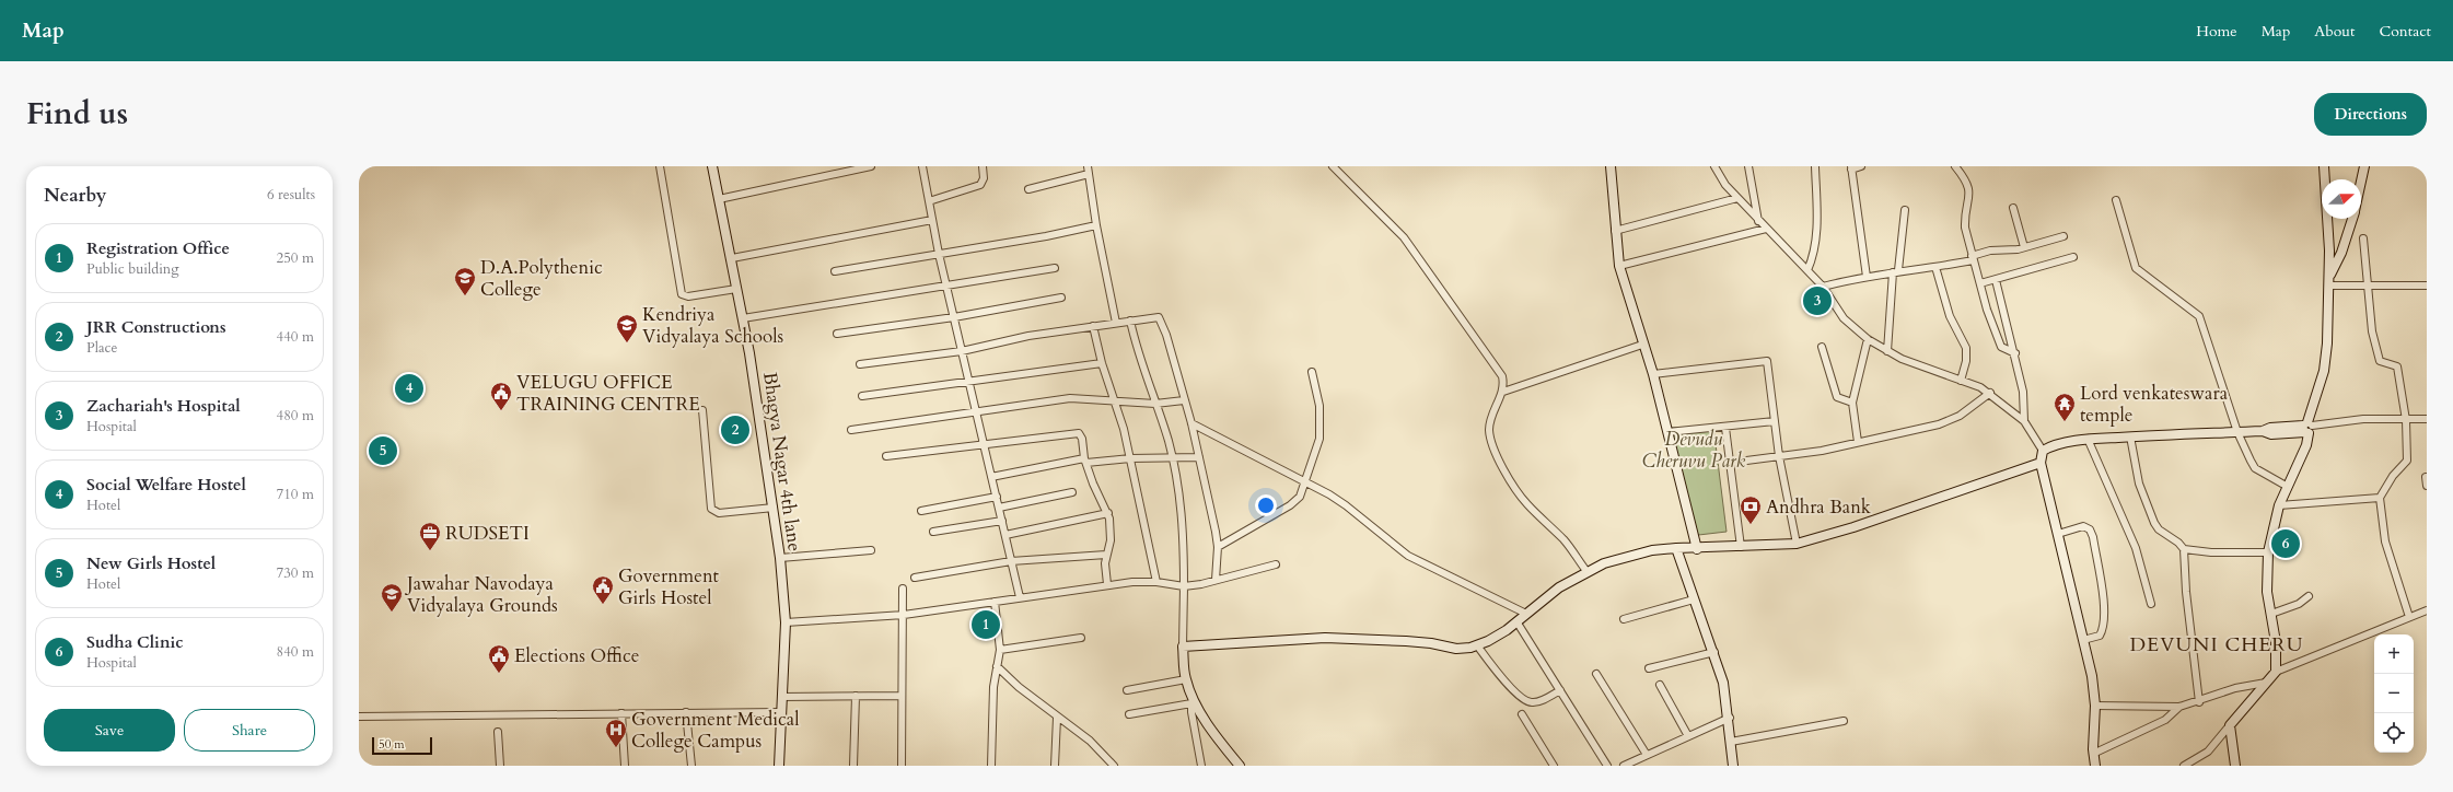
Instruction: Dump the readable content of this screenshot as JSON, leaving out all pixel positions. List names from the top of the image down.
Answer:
{
  "streets": {
    "street": ["Bhagya Nagar 4th lane"]
  },
  "districts": ["DEVUNI CHERU"],
  "parks": ["Devudu Cheruvu Park"],
  "places": {
    "school or university": ["D.A.Polythenic College", "Kendriya Vidyalaya Schools", "Jawahar Navodaya Vidyalaya Grounds"],
    "public building": ["VELUGU OFFICE TRAINING CENTRE", "Government Girls Hostel", "Elections Office"],
    "temple": ["Lord venkateswara temple"],
    "bank": ["Andhra Bank"],
    "office": ["RUDSETI"],
    "hospital": ["Government Medical College Campus"]
  },
  "scale_bar": "50 m",
  "north": "right",
  "page": {
    "header": "Map",
    "nav": [
      "Home",
      "Map",
      "About",
      "Contact"
    ],
    "title": "Find us",
    "buttons": [
      "Directions",
      ["Save", "Share"]
    ],
    "heading": ["Nearby", "6 results"],
    "list": [
      {
        "mark": "1",
        "name": "Registration Office",
        "note": "Public building",
        "value": "250 m"
      },
      {
        "mark": "2",
        "name": "JRR Constructions",
        "note": "Place",
        "value": "440 m"
      },
      {
        "mark": "3",
        "name": "Zachariah's Hospital",
        "note": "Hospital",
        "value": "480 m"
      },
      {
        "mark": "4",
        "name": "Social Welfare Hostel",
        "note": "Hotel",
        "value": "710 m"
      },
      {
        "mark": "5",
        "name": "New Girls Hostel",
        "note": "Hotel",
        "value": "730 m"
      },
      {
        "mark": "6",
        "name": "Sudha Clinic",
        "note": "Hospital",
        "value": "840 m"
      }
    ],
    "pins": [
      "3",
      "4",
      "2",
      "5",
      "6",
      "1"
    ],
    "map_buttons": ["+", "−"],
    "scale": "50 m"
  }
}
